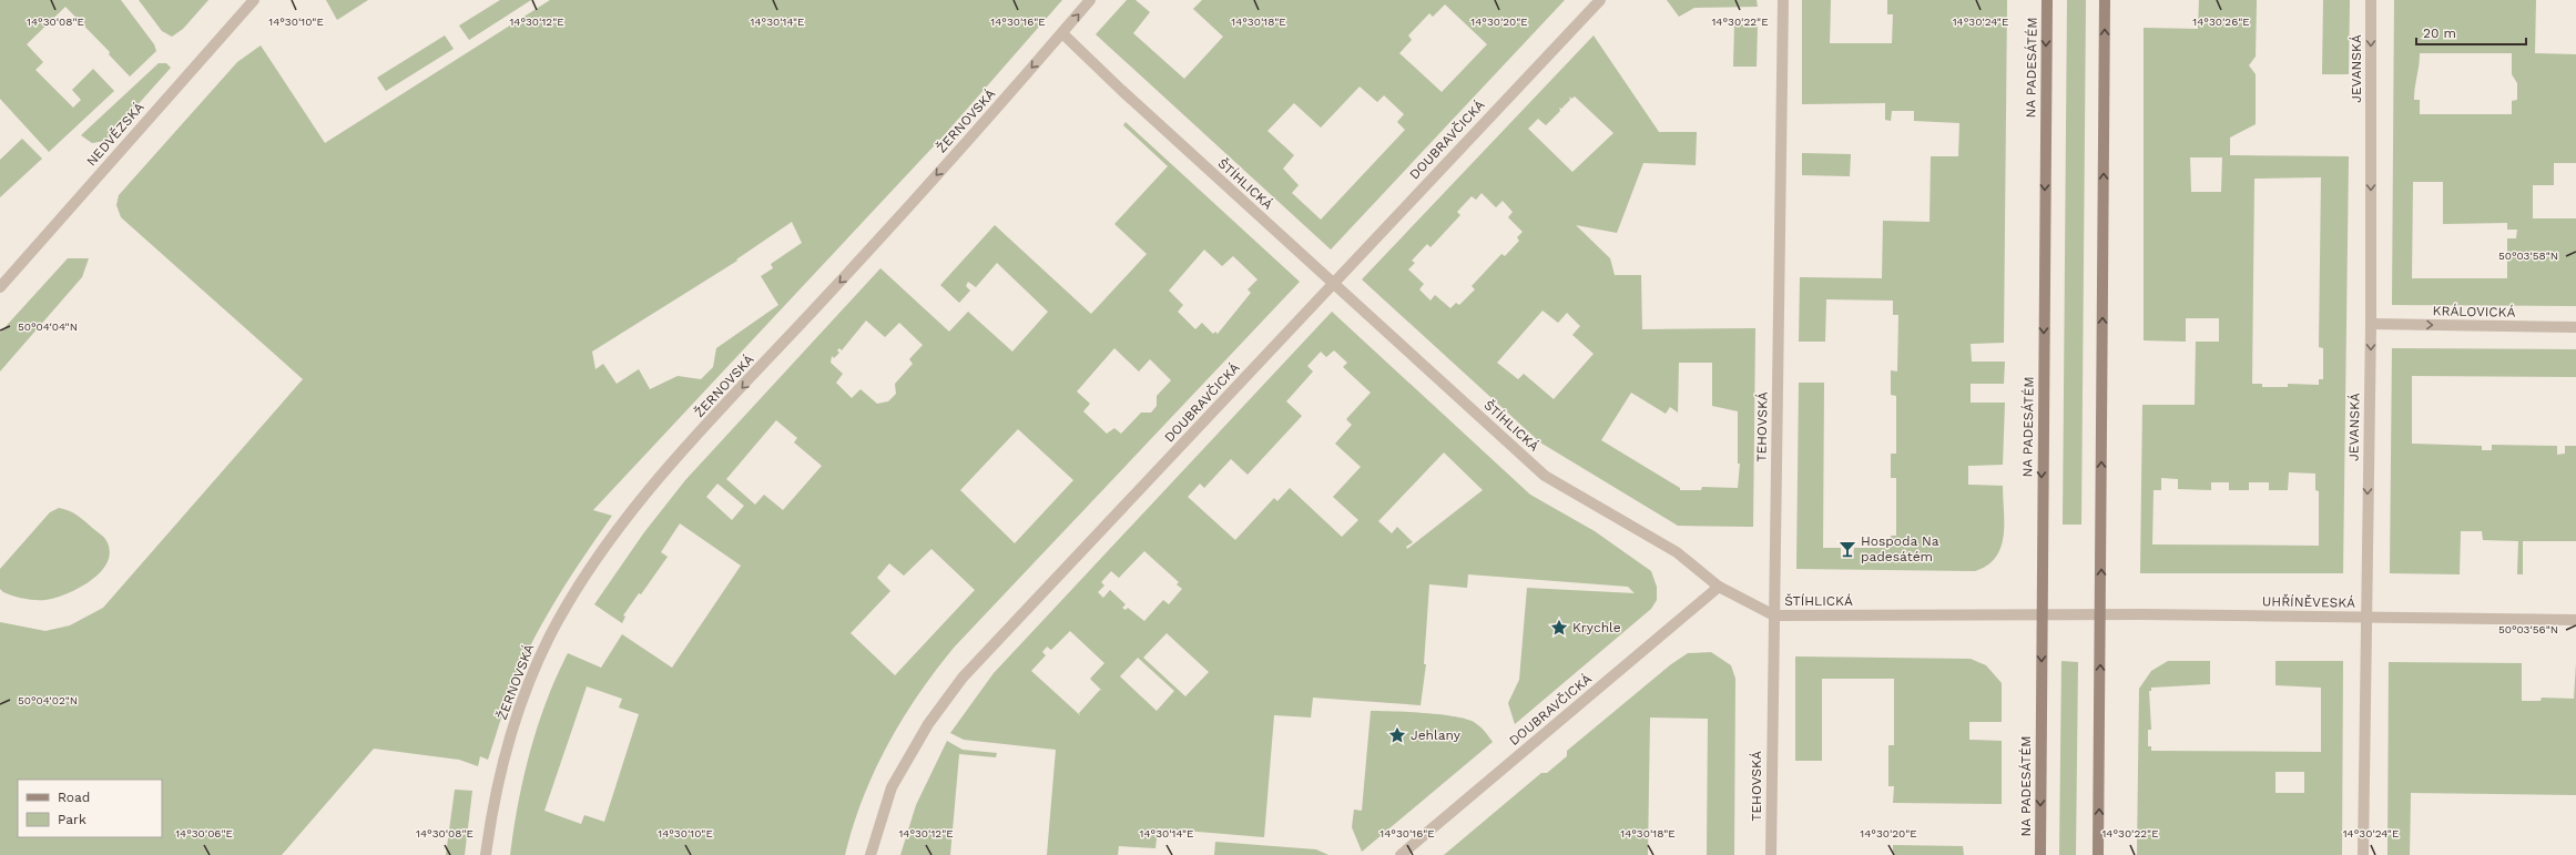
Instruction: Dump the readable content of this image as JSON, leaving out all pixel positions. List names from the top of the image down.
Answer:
{
  "streets": {
    "main road": ["NA PADESÁTÉM"],
    "street": [
      "JEVANSKÁ",
      "ŽERNOVSKÁ",
      "NEDVĚZSKÁ",
      "DOUBRAVČICKÁ",
      "ŠTÍHLICKÁ",
      "KRÁLOVICKÁ",
      "TEHOVSKÁ",
      "UHŘÍNĚVESKÁ"
    ]
  },
  "crossings": [
    ["NA PADESÁTÉM", "ŠTÍHLICKÁ"],
    ["NA PADESÁTÉM", "UHŘÍNĚVESKÁ"],
    ["JEVANSKÁ", "KRÁLOVICKÁ"],
    ["JEVANSKÁ", "UHŘÍNĚVESKÁ"],
    ["ŽERNOVSKÁ", "ŠTÍHLICKÁ"],
    ["DOUBRAVČICKÁ", "ŠTÍHLICKÁ"],
    ["ŠTÍHLICKÁ", "TEHOVSKÁ"],
    ["ŠTÍHLICKÁ", "UHŘÍNĚVESKÁ"]
  ],
  "one_way": ["JEVANSKÁ", "ŽERNOVSKÁ", "KRÁLOVICKÁ"],
  "places": {
    "bar": ["Hospoda Na padesátém"],
    "place": ["Krychle", "Jehlany"]
  },
  "legend": ["Road", "Park"],
  "scale_bar": "20 m",
  "coordinates": [
    "14°30'08\"E",
    "14°30'10\"E",
    "14°30'12\"E",
    "14°30'14\"E",
    "14°30'16\"E",
    "14°30'18\"E",
    "14°30'20\"E",
    "14°30'22\"E",
    "14°30'24\"E",
    "14°30'26\"E",
    "50°03'58\"N",
    "50°04'04\"N",
    "50°03'56\"N",
    "50°04'02\"N",
    "14°30'06\"E"
  ]
}
